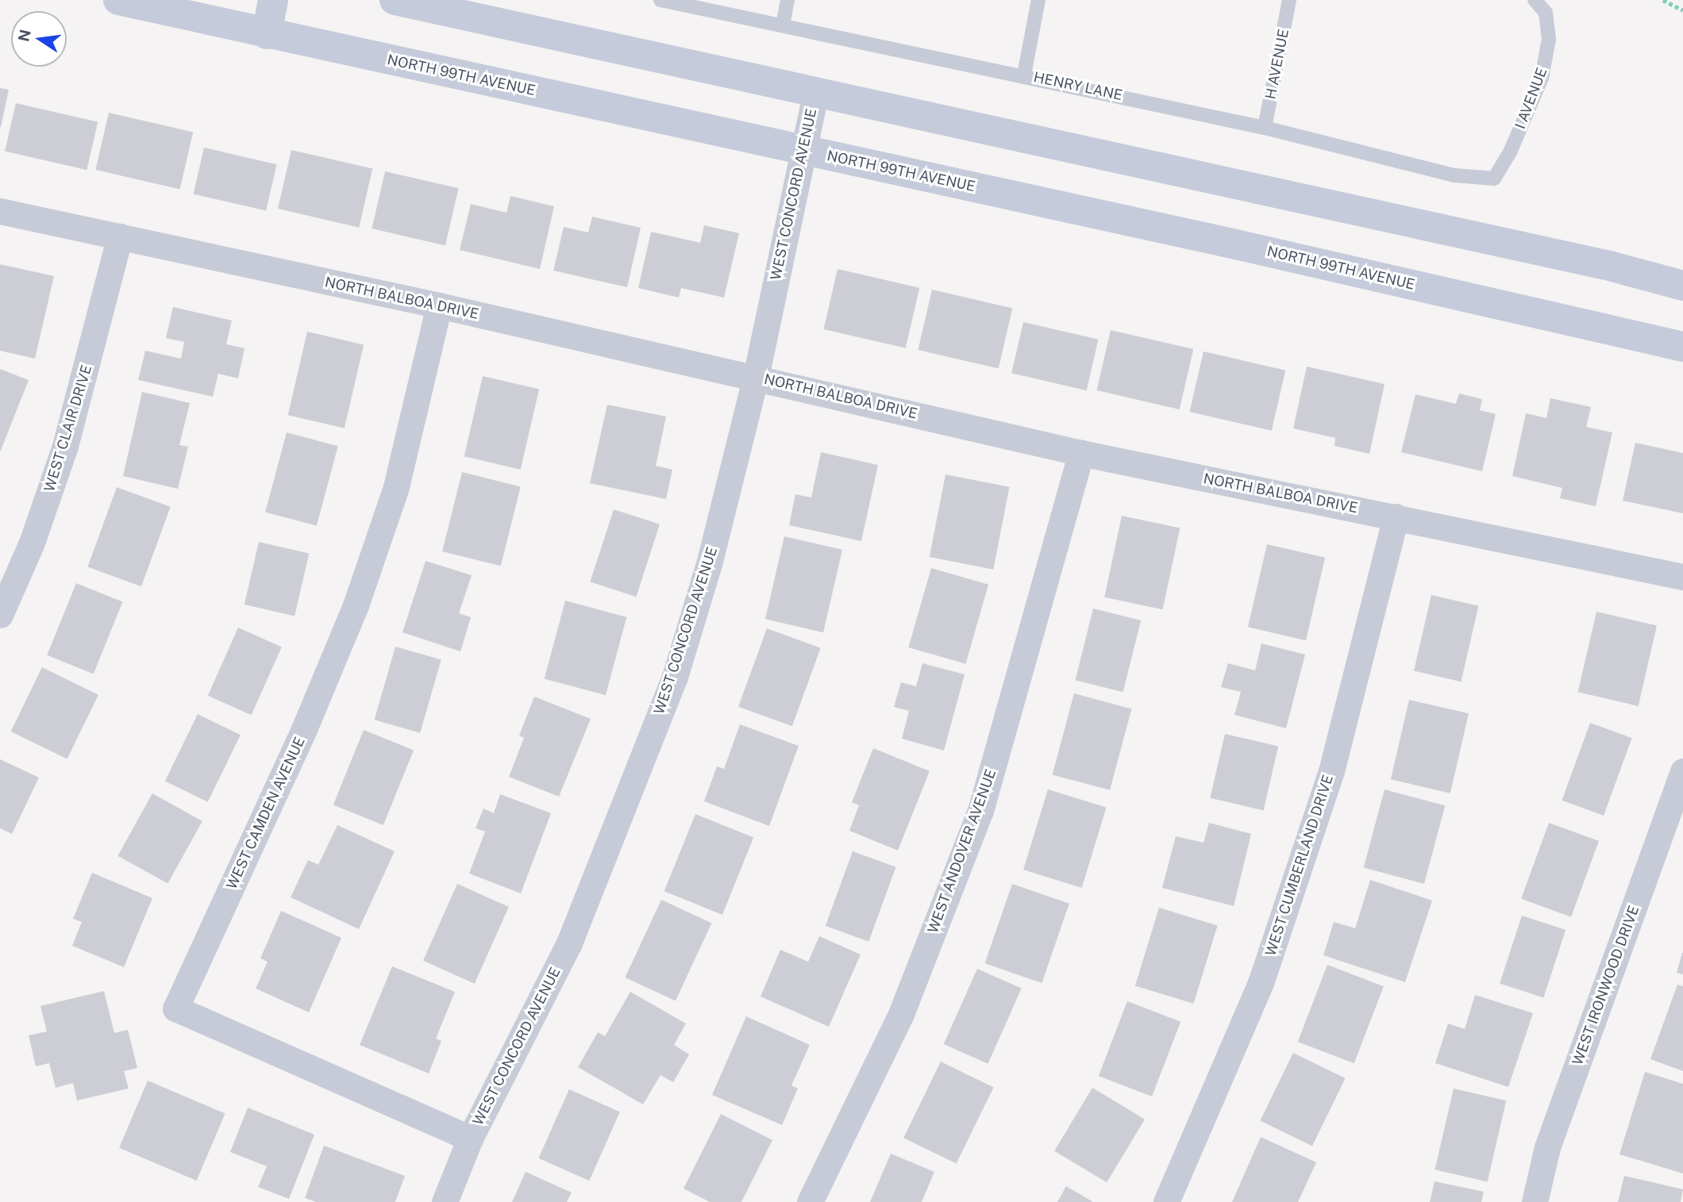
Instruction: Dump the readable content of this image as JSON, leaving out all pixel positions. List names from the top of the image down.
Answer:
{
  "streets": {
    "main road": ["NORTH 99TH AVENUE"],
    "street": [
      "WEST CONCORD AVENUE",
      "NORTH BALBOA DRIVE",
      "WEST CLAIR DRIVE",
      "WEST CAMDEN AVENUE",
      "WEST ANDOVER AVENUE",
      "WEST CUMBERLAND DRIVE",
      "WEST IRONWOOD DRIVE"
    ],
    "lane": ["H AVENUE", "HENRY LANE", "I AVENUE"]
  },
  "crossings": [
    ["H AVENUE", "HENRY LANE"],
    ["NORTH 99TH AVENUE", "WEST CONCORD AVENUE"],
    ["HENRY LANE", "I AVENUE"],
    ["WEST CONCORD AVENUE", "NORTH BALBOA DRIVE"],
    ["WEST CONCORD AVENUE", "WEST CAMDEN AVENUE"],
    ["NORTH BALBOA DRIVE", "WEST CLAIR DRIVE"],
    ["NORTH BALBOA DRIVE", "WEST CAMDEN AVENUE"],
    ["NORTH BALBOA DRIVE", "WEST ANDOVER AVENUE"],
    ["NORTH BALBOA DRIVE", "WEST CUMBERLAND DRIVE"]
  ],
  "north": "left"
}
